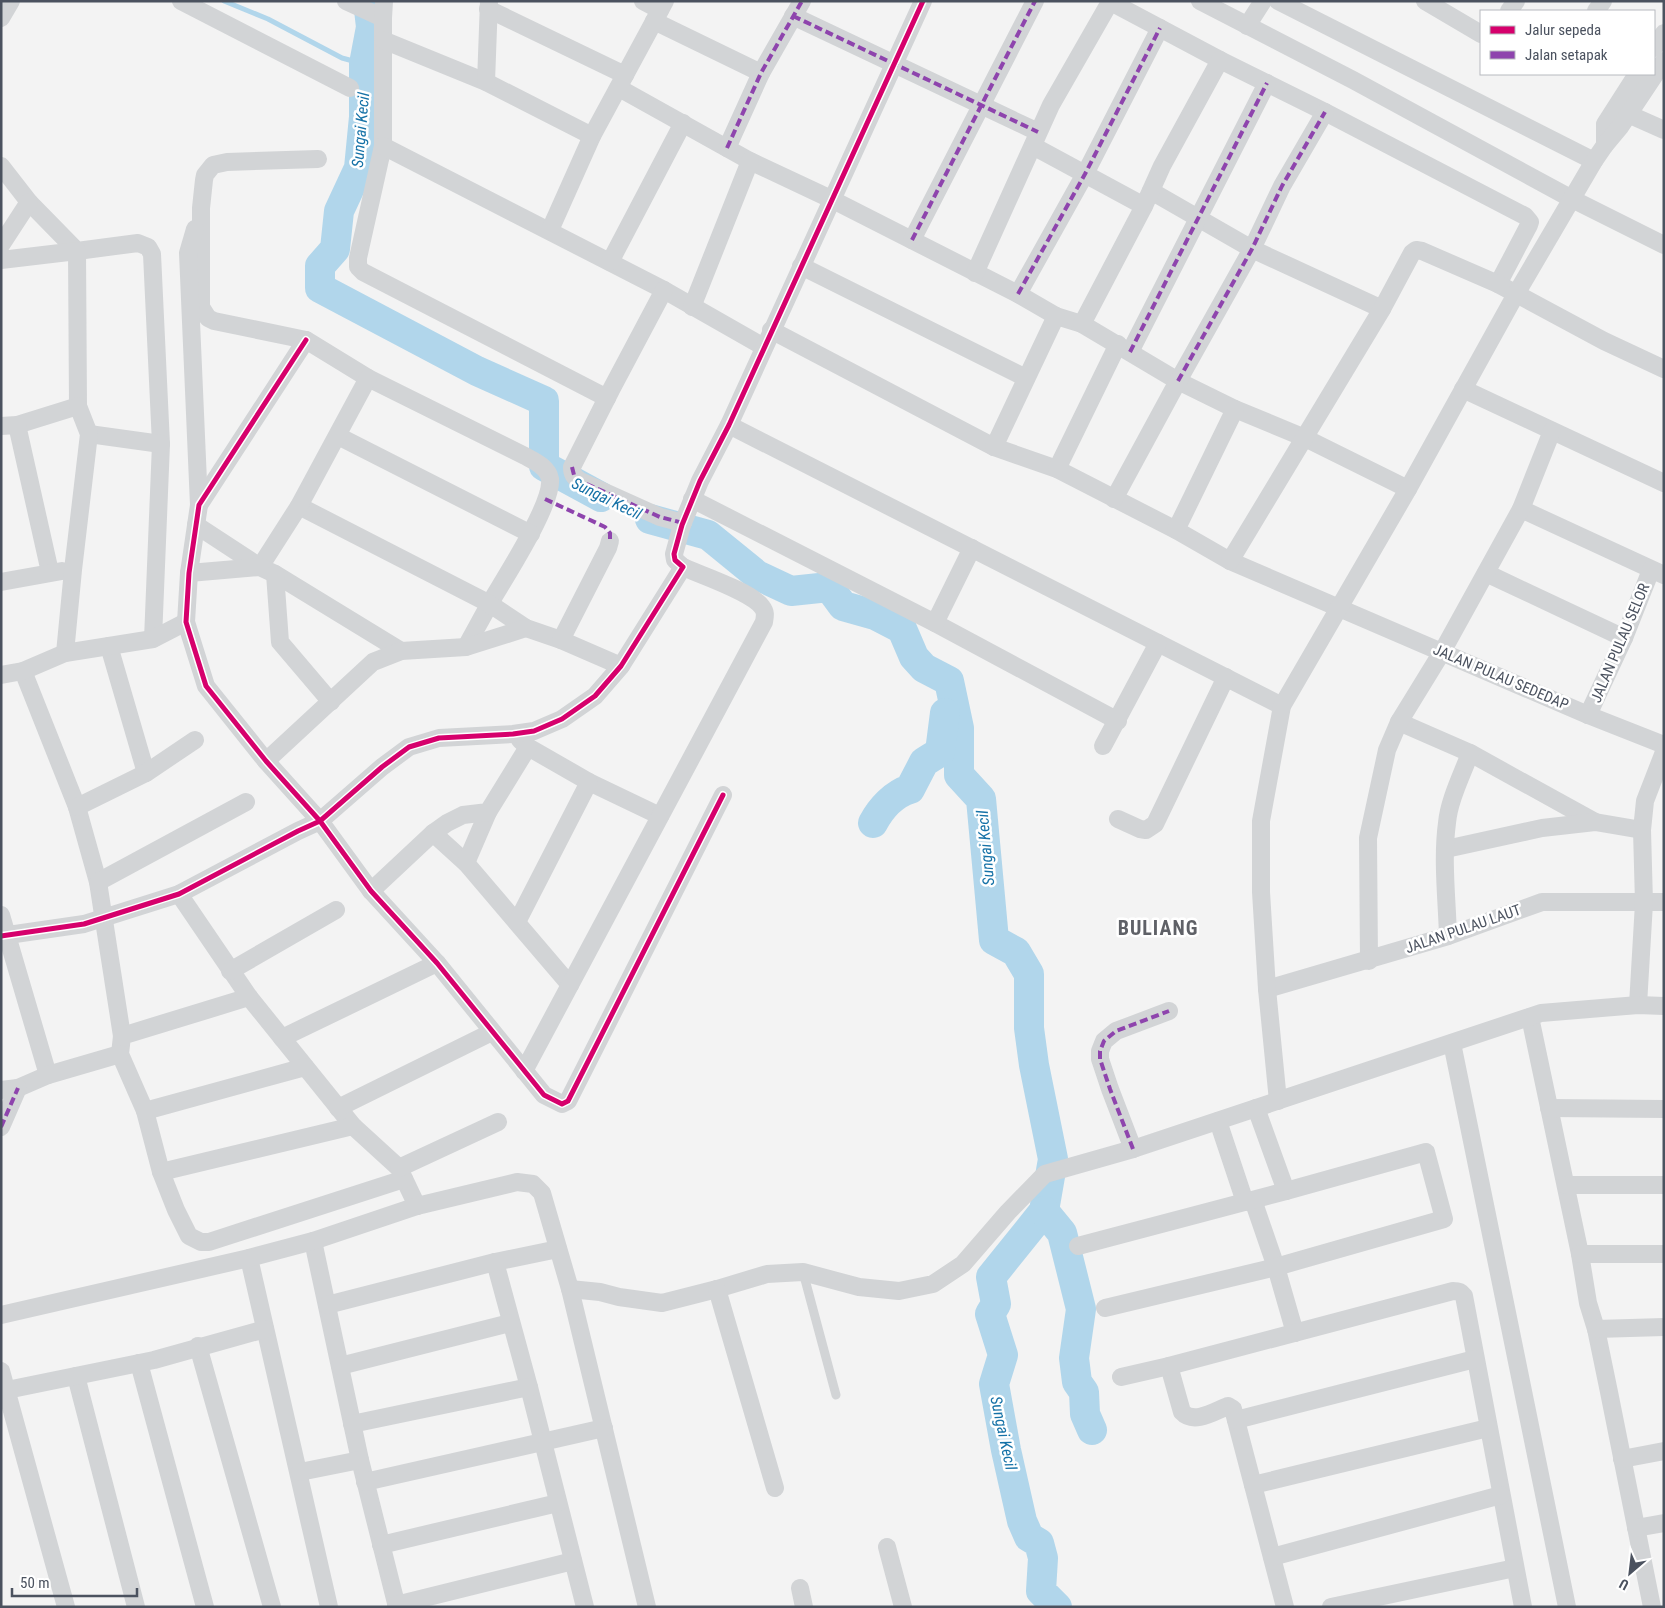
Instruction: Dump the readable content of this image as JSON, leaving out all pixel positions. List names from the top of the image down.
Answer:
{
  "streets": {
    "street": ["JALAN PULAU SELOR", "JALAN PULAU SEDEDAP", "JALAN PULAU LAUT"]
  },
  "crossings": [
    ["JALAN PULAU SELOR", "JALAN PULAU SEDEDAP"]
  ],
  "districts": ["BULIANG"],
  "water": ["Sungai Kecil"],
  "legend": ["Jalur sepeda", "Jalan setapak"],
  "scale_bar": "50 m",
  "north": "bottom left"
}
